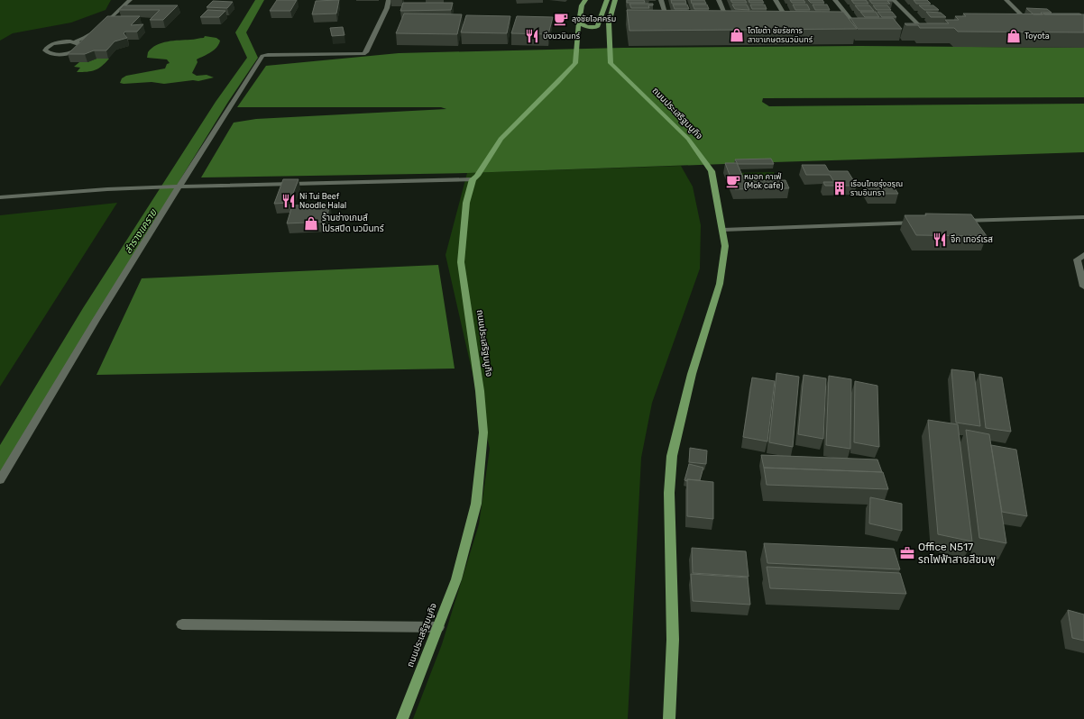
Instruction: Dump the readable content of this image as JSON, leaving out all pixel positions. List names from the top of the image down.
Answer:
{
  "streets": {
    "main road": ["ถนนประเสริฐมนูกิจ"]
  },
  "water": ["ลำรางแคราย"],
  "places": {
    "cafe": ["ลุงชัยไอศครีม", "หมอก คาเฟ่ (Mok cafe)"],
    "shop": ["โตโยต้า ชัยรัชการ สาขาเกษตรนวมินทร์", "Toyota", "ร้านช่างเกมส์ โปรสปีด นวมินทร์"],
    "restaurant": ["บึงนวมินทร์", "Ni Tui Beef Noodle Halal", "จึก เทอร์เรส"],
    "building": ["เรือนไทยรุ่งอรุณ รามอินทรา"],
    "office": ["Office N517 รถไฟฟ้าสายสีชมพู"]
  }
}
